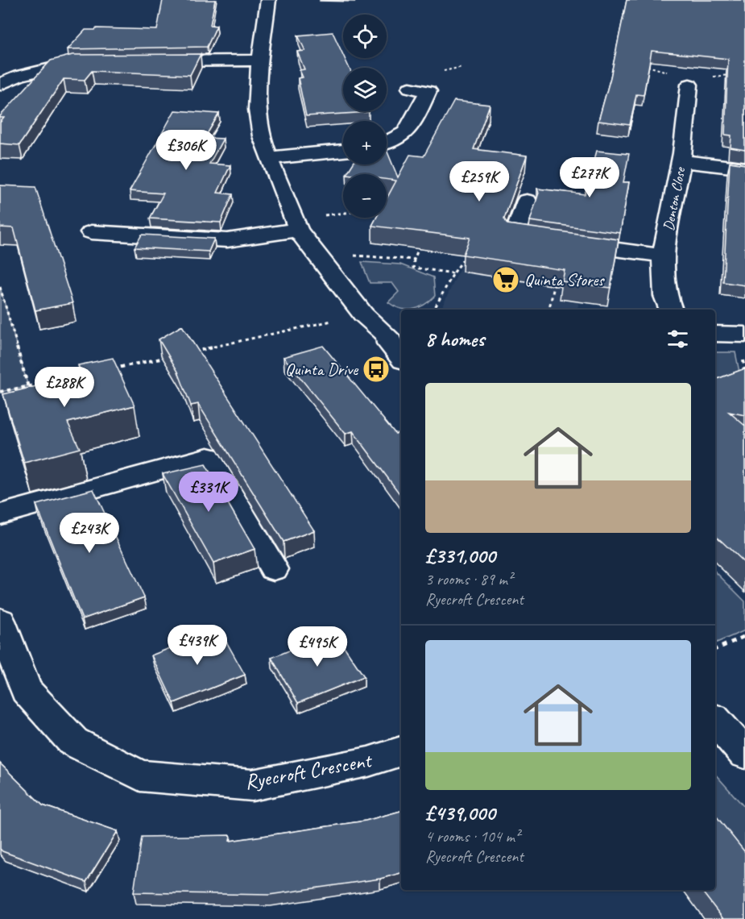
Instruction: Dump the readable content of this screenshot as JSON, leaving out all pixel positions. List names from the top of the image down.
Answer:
{
  "streets": {
    "street": ["Denton Close", "Ryecroft Crescent"]
  },
  "places": {
    "supermarket": ["Quinta Stores"],
    "bus stop": ["Quinta Drive"]
  },
  "page": {
    "map_buttons": ["+", "−"],
    "price": [
      "£306K",
      "£277K",
      "£259K",
      "£288K",
      "£331K",
      "£243K",
      "£439K",
      "£495K"
    ],
    "heading": "8 homes",
    "list": [
      {
        "name": "£331,000",
        "note": "3 rooms · 89 m² · Ryecroft Crescent"
      },
      {
        "name": "£439,000",
        "note": "4 rooms · 104 m² · Ryecroft Crescent"
      }
    ]
  }
}
